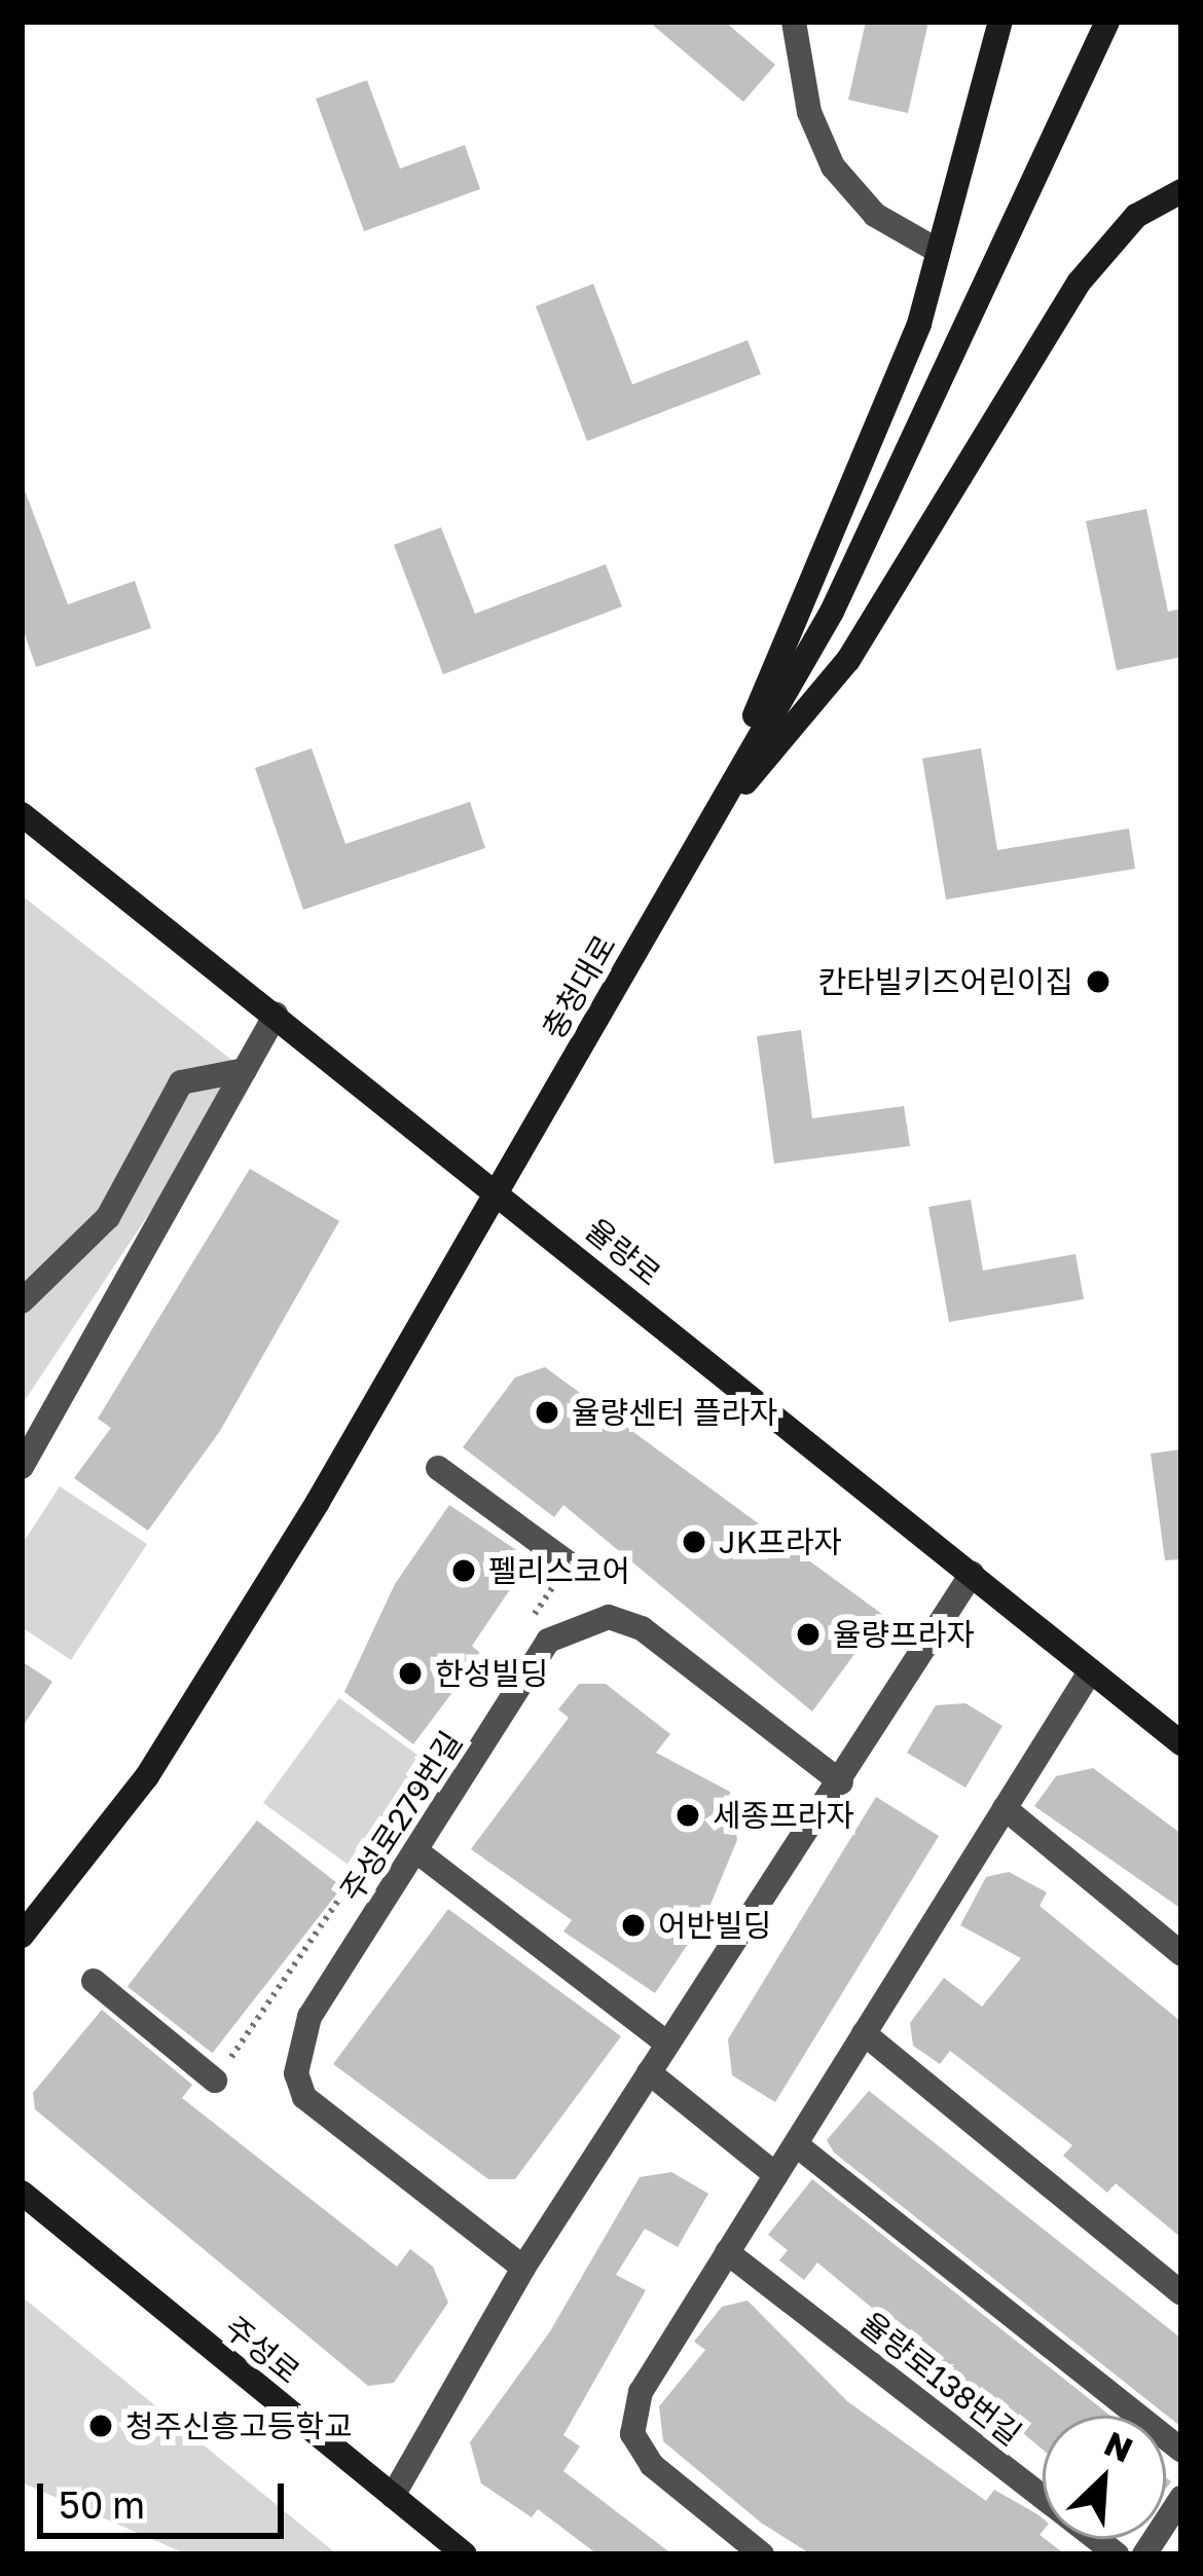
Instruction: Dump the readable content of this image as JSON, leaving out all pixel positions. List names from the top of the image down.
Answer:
{
  "streets": {
    "street": [
      "충청대로",
      "율량로",
      "주성로279번길",
      "주성로",
      "율량로138번길"
    ]
  },
  "crossings": [
    ["충청대로", "율량로"]
  ],
  "places": [
    "칸타빌키즈어린이집",
    "율량센터 플라자",
    "JK프라자",
    "펠리스코어",
    "율량프라자",
    "한성빌딩",
    "세종프라자",
    "어반빌딩",
    "청주신흥고등학교"
  ],
  "scale_bar": "50 m",
  "north": "top right"
}
